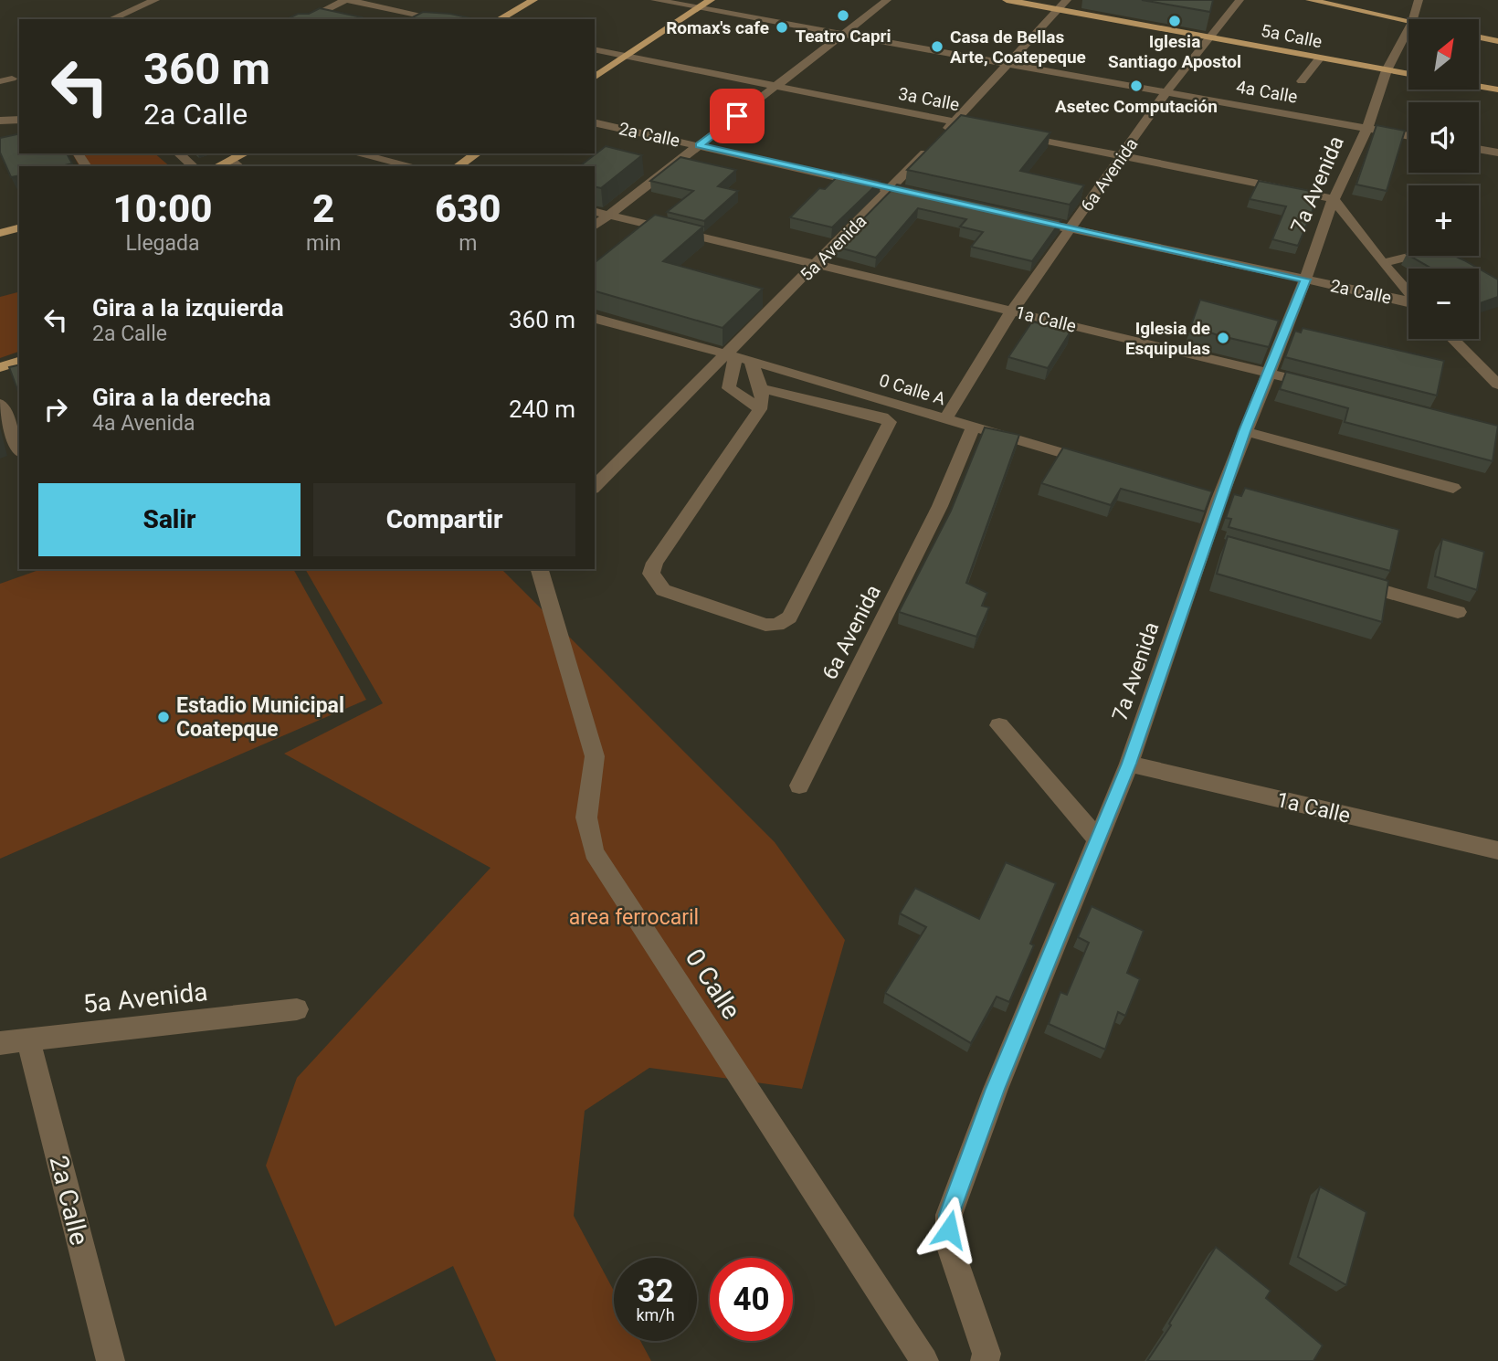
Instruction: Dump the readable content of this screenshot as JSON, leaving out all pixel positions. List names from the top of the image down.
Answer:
{
  "streets": {
    "main road": ["5a Calle"],
    "street": [
      "4a Calle",
      "3a Calle",
      "2a Calle",
      "6a Avenida",
      "7a Avenida",
      "5a Avenida",
      "1a Calle",
      "0 Calle A",
      "0 Calle"
    ]
  },
  "crossings": [
    ["5a Calle", "6a Avenida"],
    ["5a Calle", "7a Avenida"],
    ["5a Calle", "5a Avenida"],
    ["4a Calle", "6a Avenida"],
    ["4a Calle", "7a Avenida"],
    ["4a Calle", "5a Avenida"],
    ["3a Calle", "5a Avenida"],
    ["2a Calle", "6a Avenida"],
    ["2a Calle", "7a Avenida"],
    ["2a Calle", "5a Avenida"],
    ["6a Avenida", "1a Calle"],
    ["6a Avenida", "0 Calle A"],
    ["7a Avenida", "1a Calle"],
    ["5a Avenida", "1a Calle"],
    ["5a Avenida", "0 Calle A"]
  ],
  "parks": ["area ferrocaril"],
  "places": [
    "Teatro Capri",
    "Iglesia Santiago Apostol",
    "Romax's cafe",
    "Casa de Bellas Arte, Coatepeque",
    "Asetec Computación",
    "Iglesia de Esquipulas",
    "Estadio Municipal Coatepque"
  ],
  "north": "top right",
  "page": {
    "map_buttons": ["+", "−"],
    "turn": ["360 m", "2a Calle"],
    "eta": [
      "10:00",
      "Llegada",
      "2",
      "min",
      "630",
      "m"
    ],
    "list": [
      {
        "name": "Gira a la izquierda",
        "note": "2a Calle",
        "value": "360 m"
      },
      {
        "name": "Gira a la derecha",
        "note": "4a Avenida",
        "value": "240 m"
      }
    ],
    "buttons": ["Salir", "Compartir"],
    "speed": "32 km/h",
    "limit": "40"
  }
}
